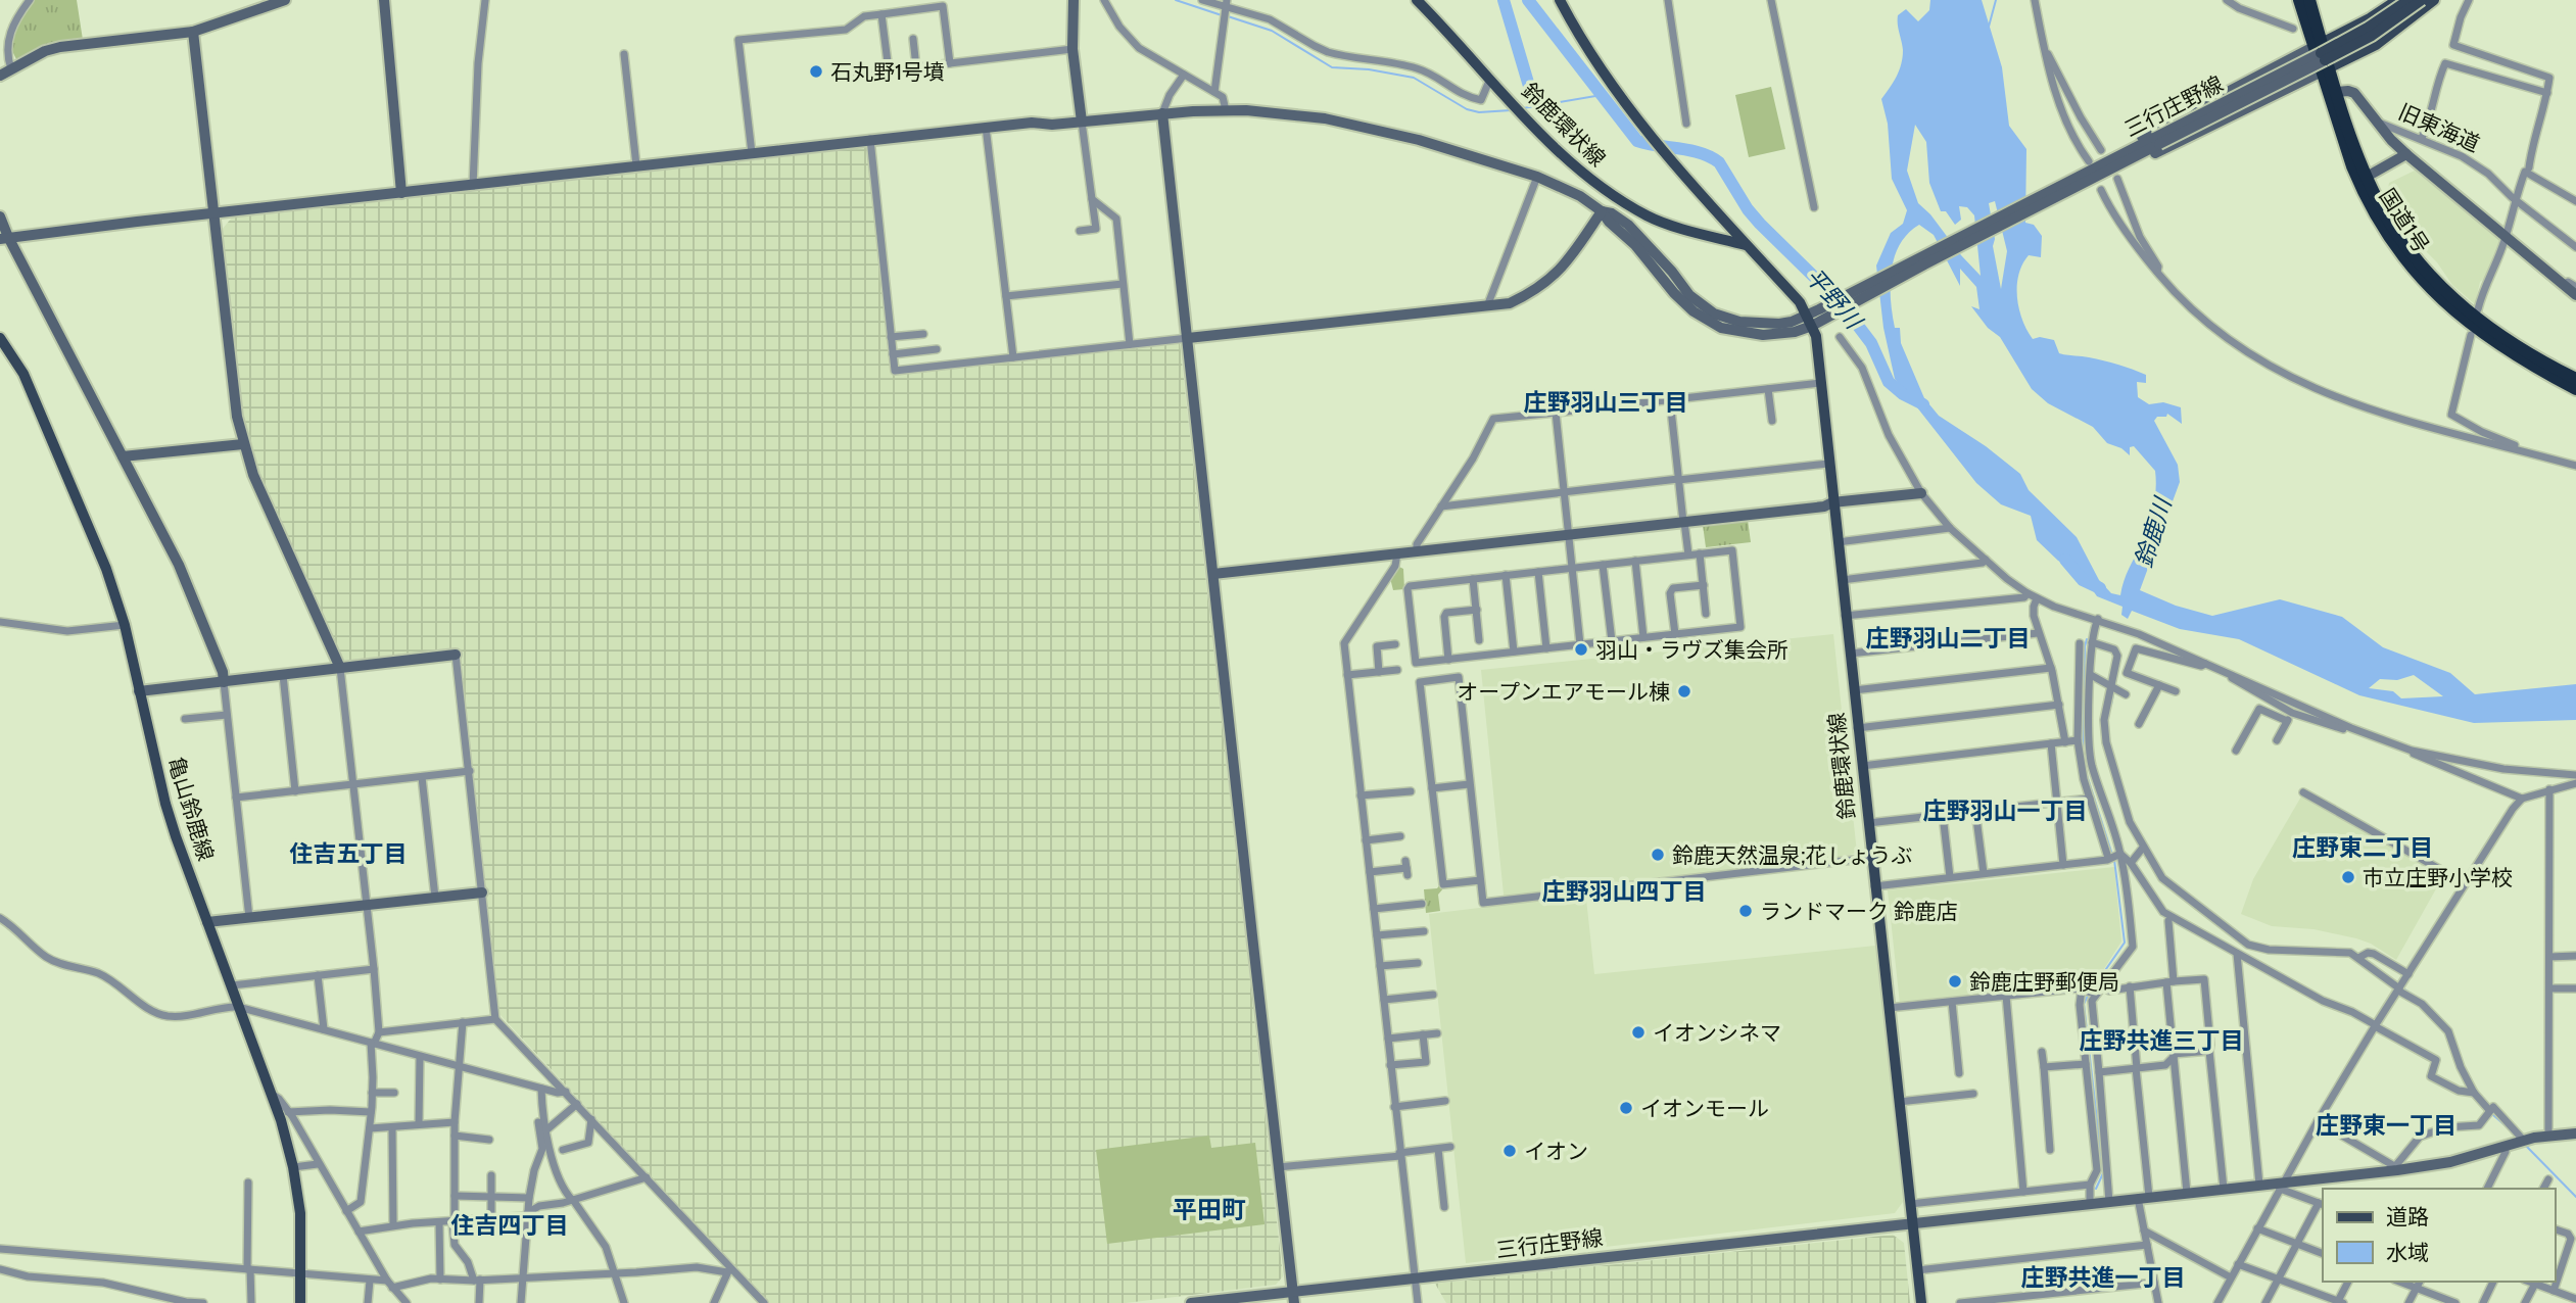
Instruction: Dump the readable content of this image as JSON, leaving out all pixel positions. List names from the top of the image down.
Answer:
{
  "streets": {
    "highway": ["国道1号"],
    "main road": ["鈴鹿環状線", "亀山鈴鹿線"],
    "street": ["三行庄野線", "旧東海道"]
  },
  "crossings": [
    ["三行庄野線", "鈴鹿環状線"],
    ["三行庄野線", "国道1号"],
    ["旧東海道", "国道1号"]
  ],
  "districts": [
    "庄野羽山三丁目",
    "庄野羽山二丁目",
    "庄野羽山一丁目",
    "庄野東二丁目",
    "住吉五丁目",
    "庄野羽山四丁目",
    "庄野共進三丁目",
    "庄野東一丁目",
    "平田町",
    "住吉四丁目",
    "庄野共進一丁目"
  ],
  "water": ["平野川", "鈴鹿川"],
  "places": [
    "石丸野1号墳",
    "羽山・ラヴズ集会所",
    "オープンエアモール棟",
    "鈴鹿天然温泉;花しょうぶ",
    "市立庄野小学校",
    "ランドマーク 鈴鹿店",
    "鈴鹿庄野郵便局",
    "イオンシネマ",
    "イオンモール",
    "イオン"
  ],
  "legend": ["道路", "水域"]
}
